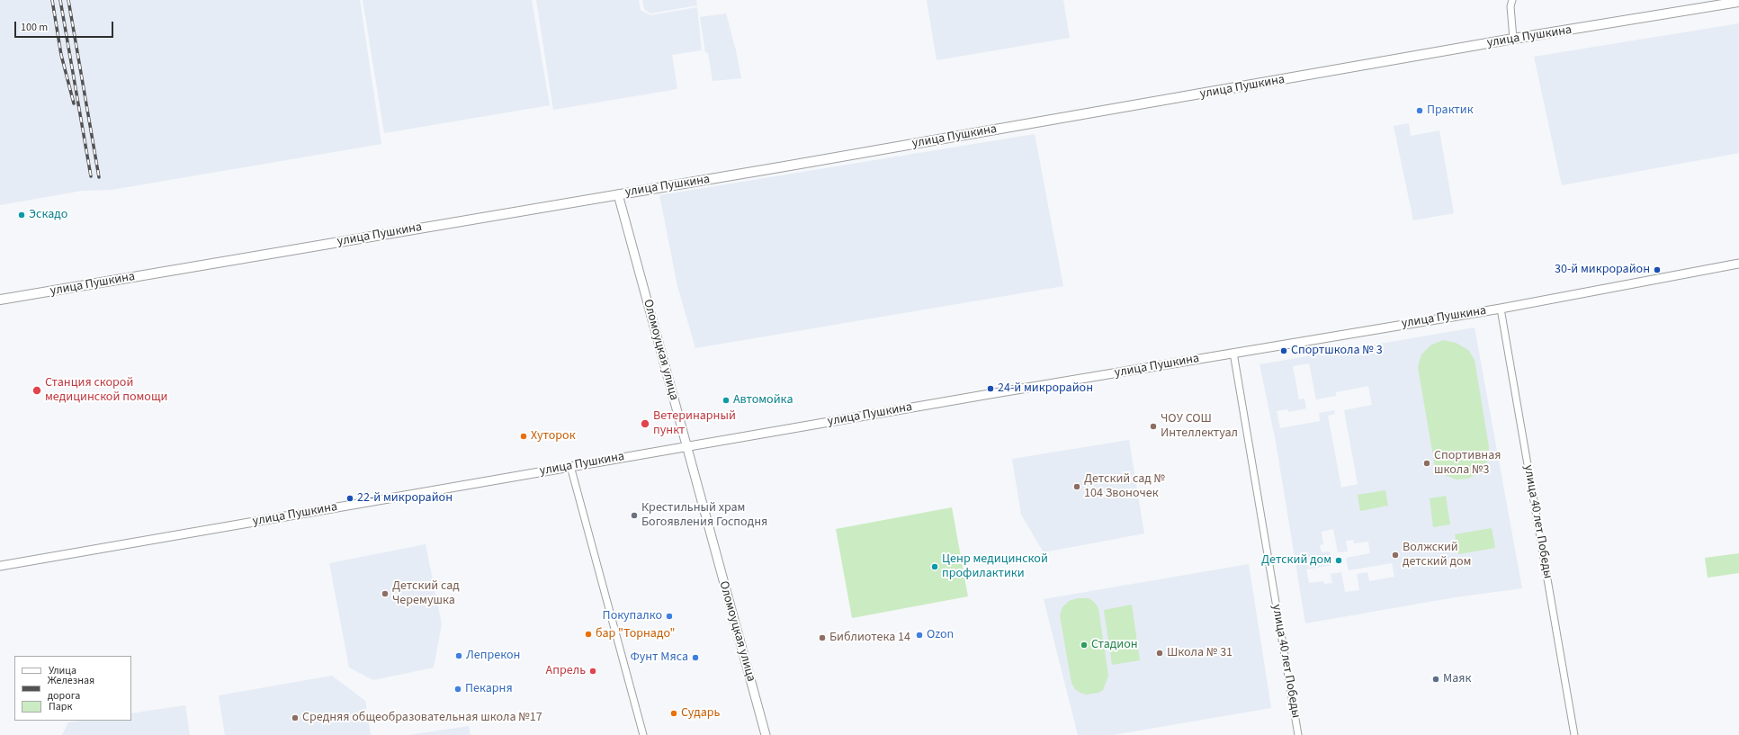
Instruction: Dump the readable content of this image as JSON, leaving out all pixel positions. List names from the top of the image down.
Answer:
{
  "streets": {
    "main road": ["улица Пушкина"],
    "street": ["Оломоуцкая улица", "улица 40 лет Победы"]
  },
  "crossings": [
    ["улица Пушкина", "Оломоуцкая улица"],
    ["улица Пушкина", "улица 40 лет Победы"]
  ],
  "places": [
    "Практик",
    "Эскадо",
    "30-й микрорайон",
    "Спортшкола № 3",
    "24-й микрорайон",
    "Станция скорой медицинской помощи",
    "Автомойка",
    "Ветеринарный пункт",
    "ЧОУ СОШ Интеллектуал",
    "Хуторок",
    "Спортивная школа №3",
    "Детский сад № 104 Звоночек",
    "22-й микрорайон",
    "Крестильный храм Богоявления Господня",
    "Волжский детский дом",
    "Детский дом",
    "Ценр медицинской профилактики",
    "Детский сад Черемушка",
    "Покупалко",
    "бар \"Торнадо\"",
    "Ozon",
    "Библиотека 14",
    "Стадион",
    "Школа № 31",
    "Лепрекон",
    "Фунт Мяса",
    "Апрель",
    "Маяк",
    "Пекарня",
    "Сударь",
    "Средняя общеобразовательная школа №17"
  ],
  "legend": ["Улица", "Железная дорога", "Парк"],
  "scale_bar": "100 m"
}
